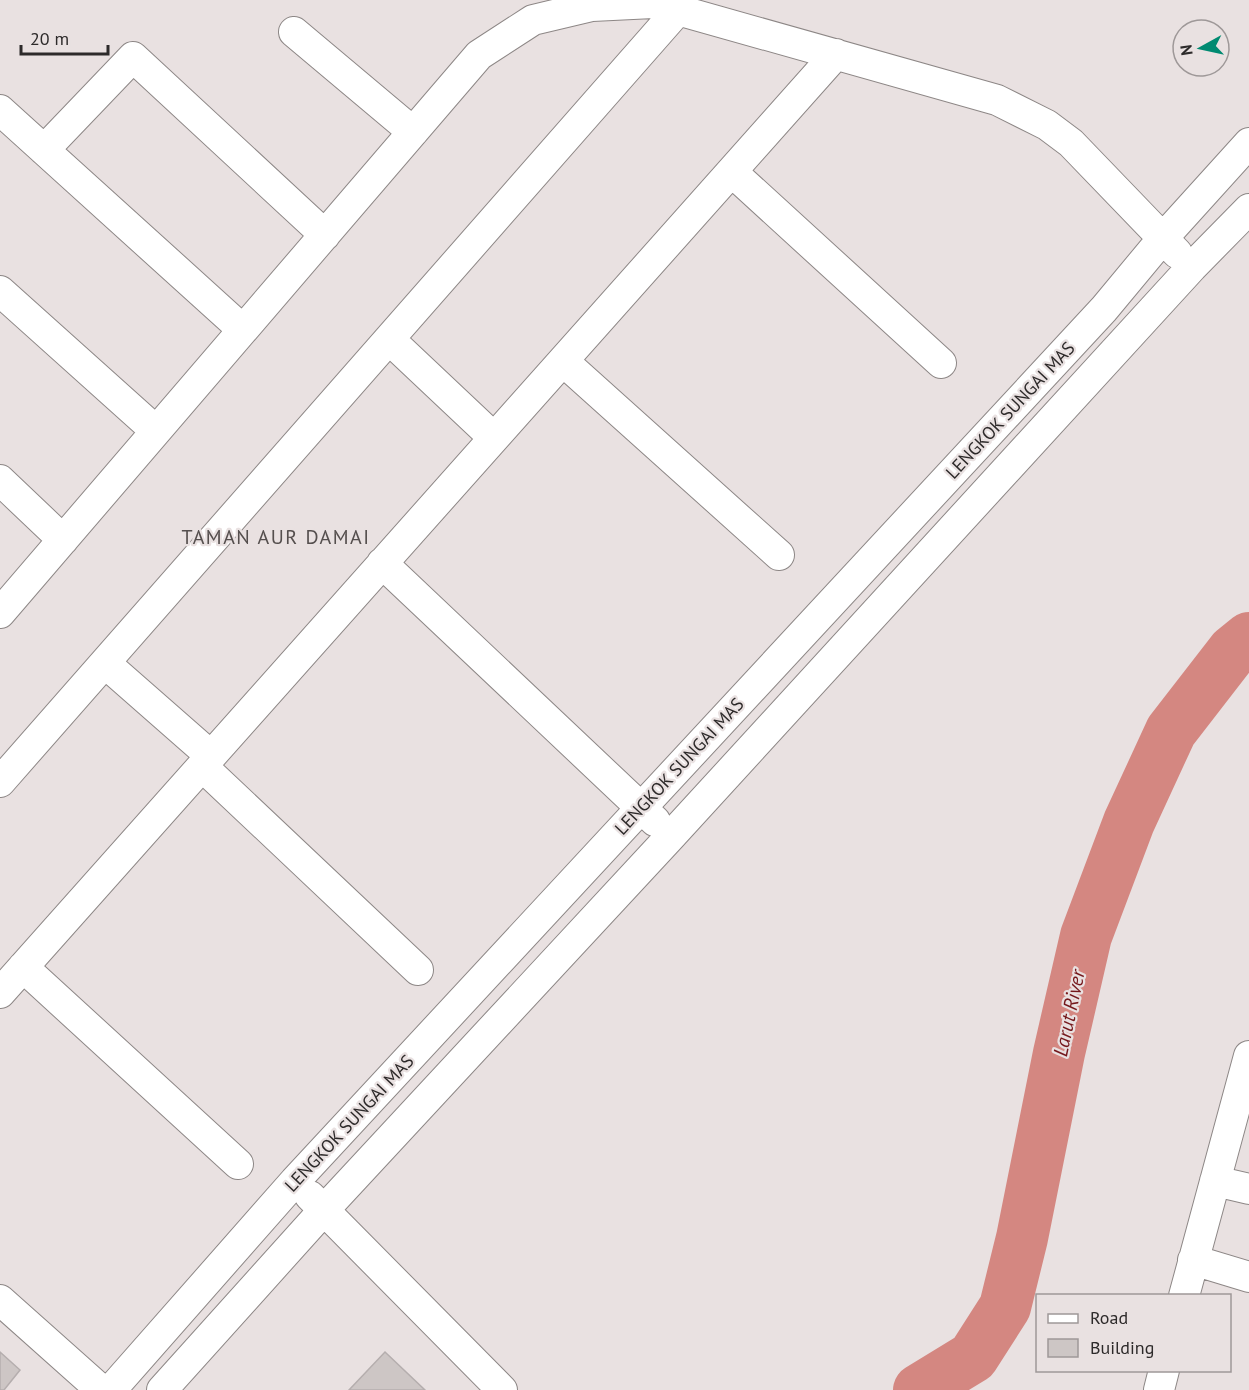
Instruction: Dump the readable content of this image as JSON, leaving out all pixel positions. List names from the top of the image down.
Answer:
{
  "streets": {
    "street": ["LENGKOK SUNGAI MAS"]
  },
  "districts": ["TAMAN AUR DAMAI"],
  "water": ["Larut River"],
  "legend": ["Road", "Building"],
  "scale_bar": "20 m",
  "north": "left"
}
